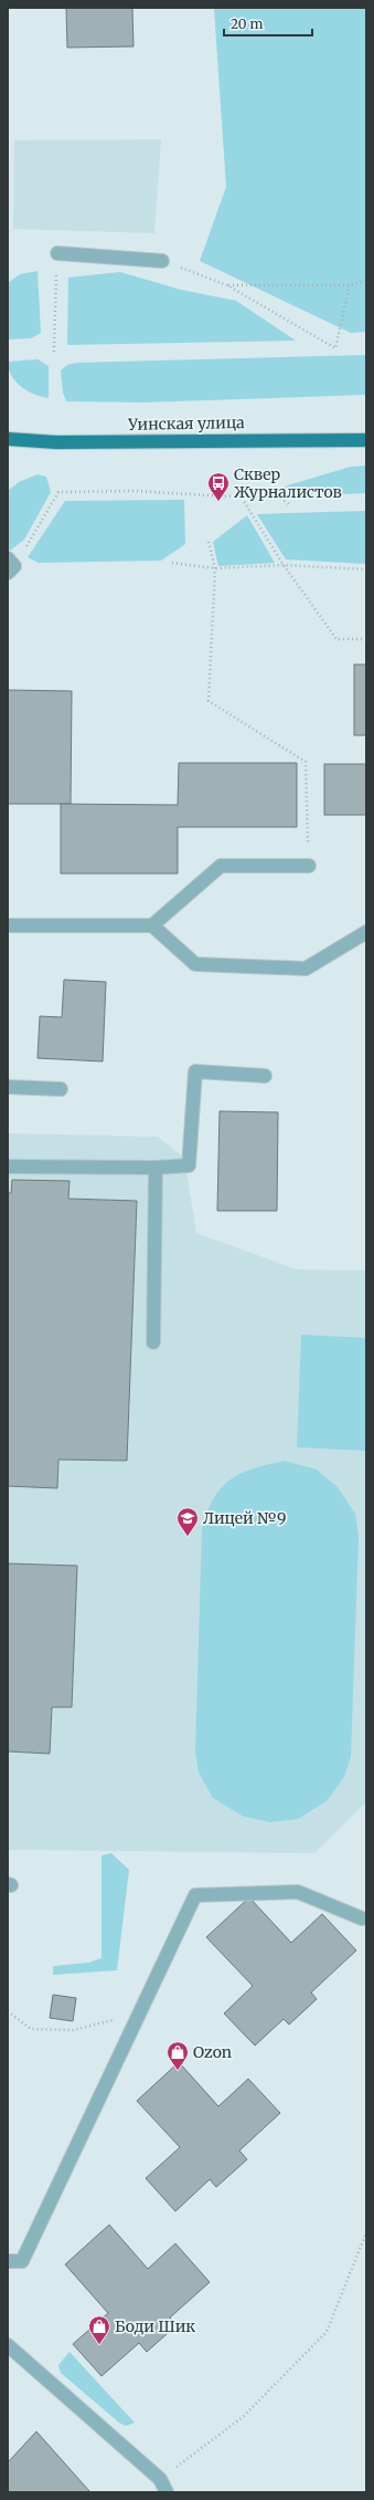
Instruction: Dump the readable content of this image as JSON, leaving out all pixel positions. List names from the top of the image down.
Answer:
{
  "streets": {
    "main road": ["Уинская улица"]
  },
  "places": {
    "bus stop": ["Сквер Журналистов"],
    "school or university": ["Лицей №9"],
    "shop": ["Ozon", "Боди Шик"]
  },
  "scale_bar": "20 m"
}
